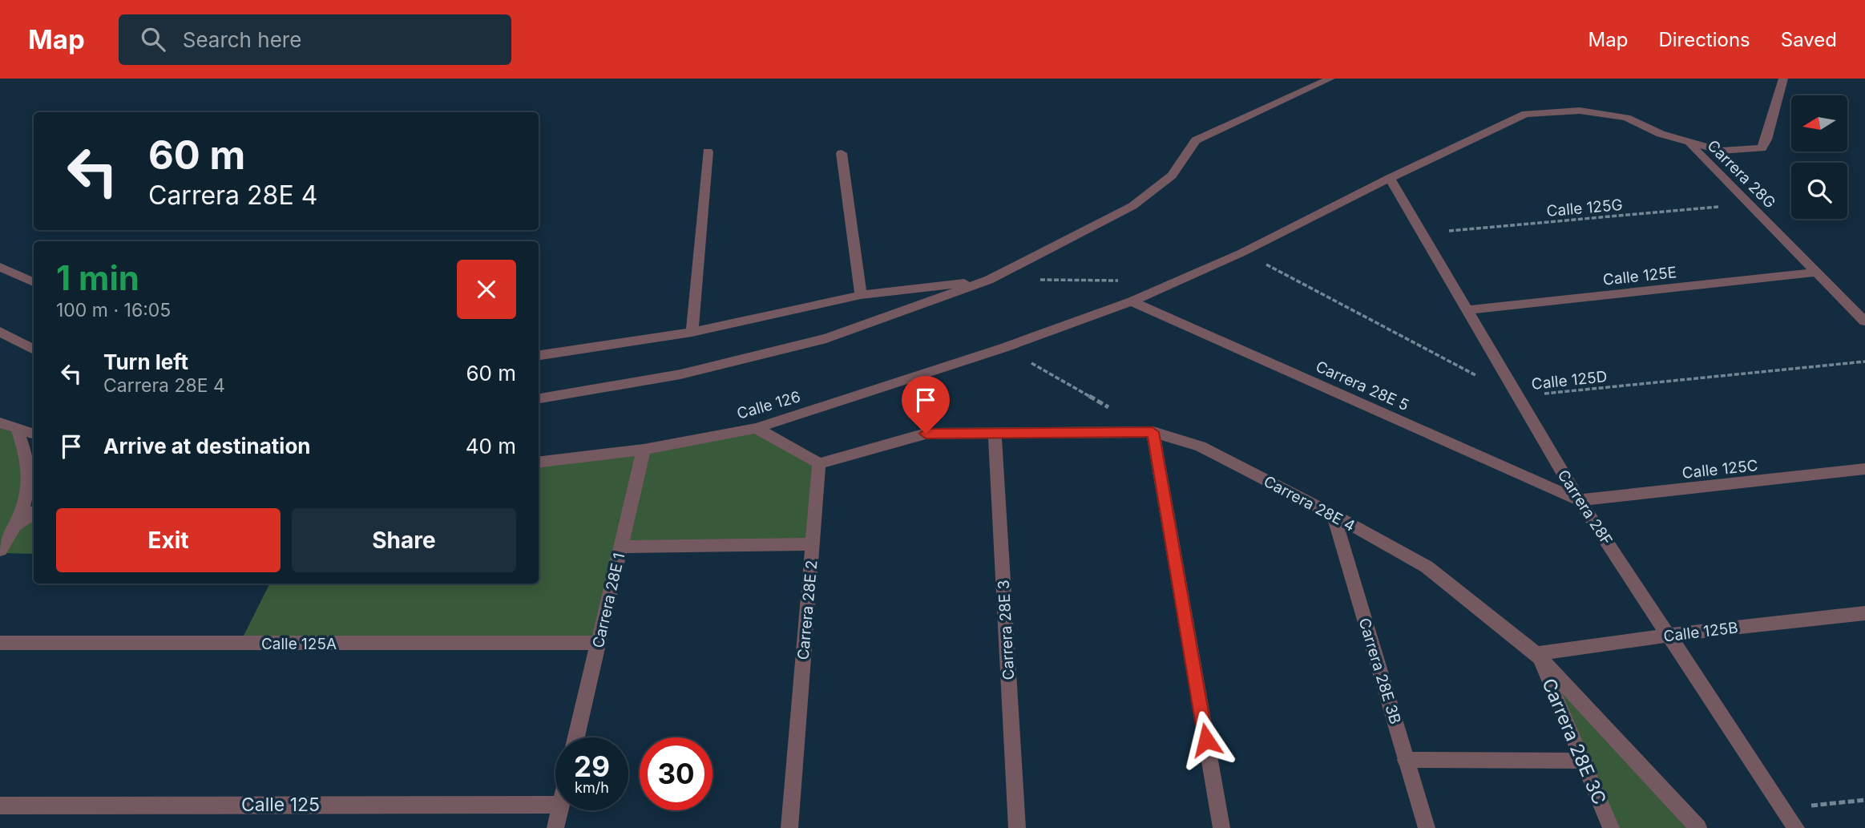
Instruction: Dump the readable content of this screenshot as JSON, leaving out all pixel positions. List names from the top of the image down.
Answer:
{
  "streets": {
    "street": [
      "Carrera 28G",
      "Calle 125E",
      "Carrera 28E 5",
      "Calle 126",
      "Calle 125C",
      "Carrera 28E 4",
      "Carrera 28F",
      "Carrera 28E 1",
      "Carrera 28E 2",
      "Carrera 28E 3",
      "Calle 125B",
      "Calle 125A",
      "Carrera 28E 3B",
      "Carrera 28E 3C",
      "Calle 125"
    ],
    "path": ["Calle 125G", "Calle 125D"]
  },
  "crossings": [
    ["Carrera 28G", "Calle 125G"],
    ["Carrera 28G", "Calle 125E"],
    ["Carrera 28G", "Calle 126"],
    ["Calle 125G", "Carrera 28F"],
    ["Calle 125E", "Carrera 28F"],
    ["Calle 125D", "Carrera 28F"],
    ["Carrera 28E 5", "Calle 126"],
    ["Carrera 28E 5", "Calle 125C"],
    ["Carrera 28E 5", "Carrera 28F"],
    ["Calle 126", "Carrera 28F"],
    ["Calle 126", "Carrera 28E 1"],
    ["Calle 125C", "Carrera 28F"],
    ["Carrera 28E 4", "Carrera 28E 2"],
    ["Carrera 28E 4", "Carrera 28E 3"],
    ["Carrera 28E 4", "Calle 125B"],
    ["Carrera 28E 4", "Carrera 28E 3B"],
    ["Carrera 28E 4", "Carrera 28E 3C"],
    ["Carrera 28F", "Calle 125B"],
    ["Carrera 28E 1", "Calle 125A"],
    ["Calle 125B", "Carrera 28E 3C"]
  ],
  "north": "left",
  "page": {
    "header": "Map",
    "search": "Search here",
    "nav": ["Map", "Directions", "Saved"],
    "turn": ["60 m", "Carrera 28E 4"],
    "heading": ["1 min", "100 m · 16:05"],
    "list": [
      {
        "name": "Turn left",
        "note": "Carrera 28E 4",
        "value": "60 m"
      },
      {
        "name": "Arrive at destination",
        "value": "40 m"
      }
    ],
    "buttons": ["Exit", "Share"],
    "speed": "29 km/h",
    "limit": "30"
  }
}
